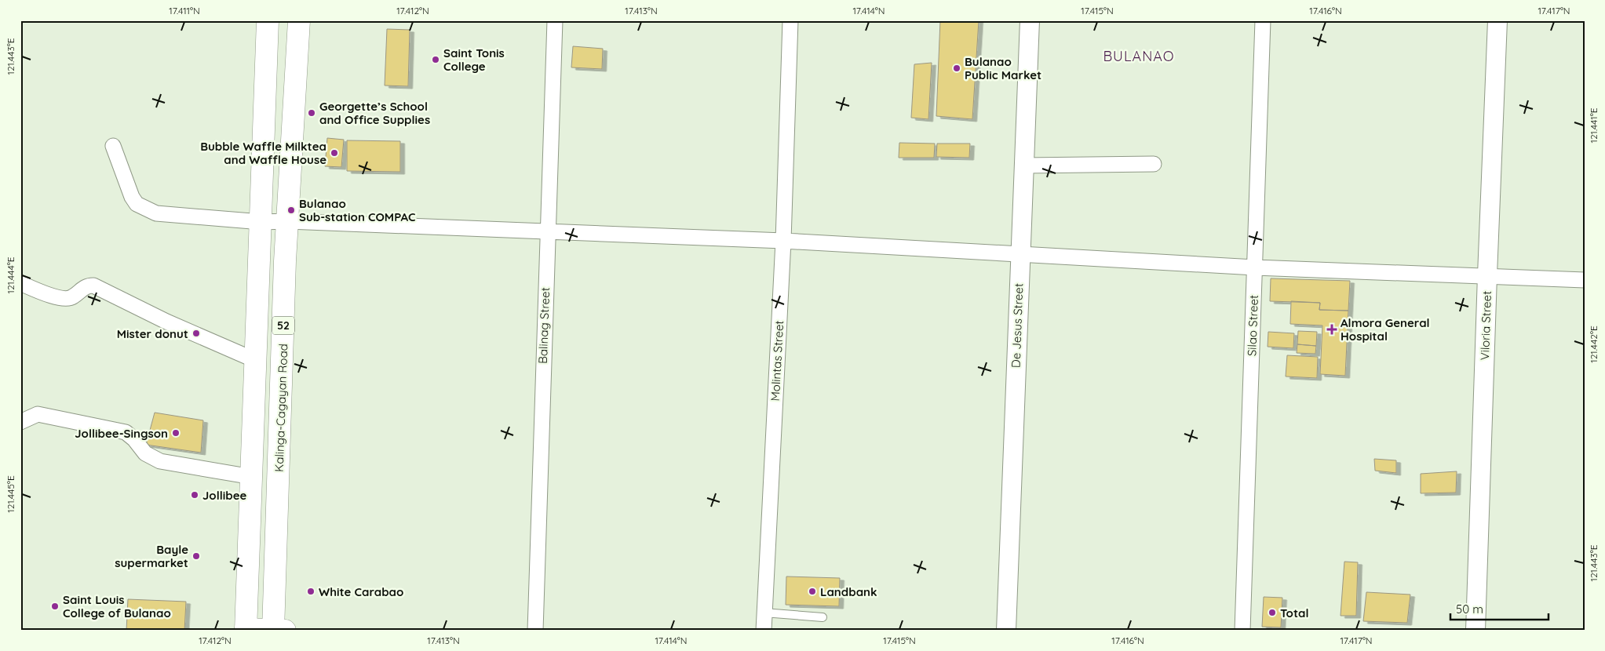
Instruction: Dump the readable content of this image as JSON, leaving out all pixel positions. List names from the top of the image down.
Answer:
{
  "streets": {
    "main road": ["52", "Kalinga-Cagayan Road"],
    "street": [
      "Balinag Street",
      "De Jesus Street",
      "Silao Street",
      "Viloria Street",
      "Molintas Street"
    ]
  },
  "districts": ["BULANAO"],
  "places": {
    "other": [
      "Saint Tonis College",
      "Bulanao Public Market",
      "Georgette’s School and Office Supplies",
      "Bubble Waffle Milktea and Waffle House",
      "Bulanao Sub-station COMPAC",
      "Mister donut",
      "Jollibee-Singson",
      "Jollibee",
      "Bayle supermarket",
      "White Carabao",
      "Landbank",
      "Saint Louis College of Bulanao",
      "Total"
    ],
    "health": ["Almora General Hospital"]
  },
  "scale_bar": "50 m",
  "coordinates": [
    "17.411°N",
    "17.412°N",
    "17.413°N",
    "17.414°N",
    "17.415°N",
    "17.416°N",
    "17.417°N",
    "121.443°E",
    "121.441°E",
    "121.444°E",
    "121.442°E",
    "121.445°E"
  ]
}
